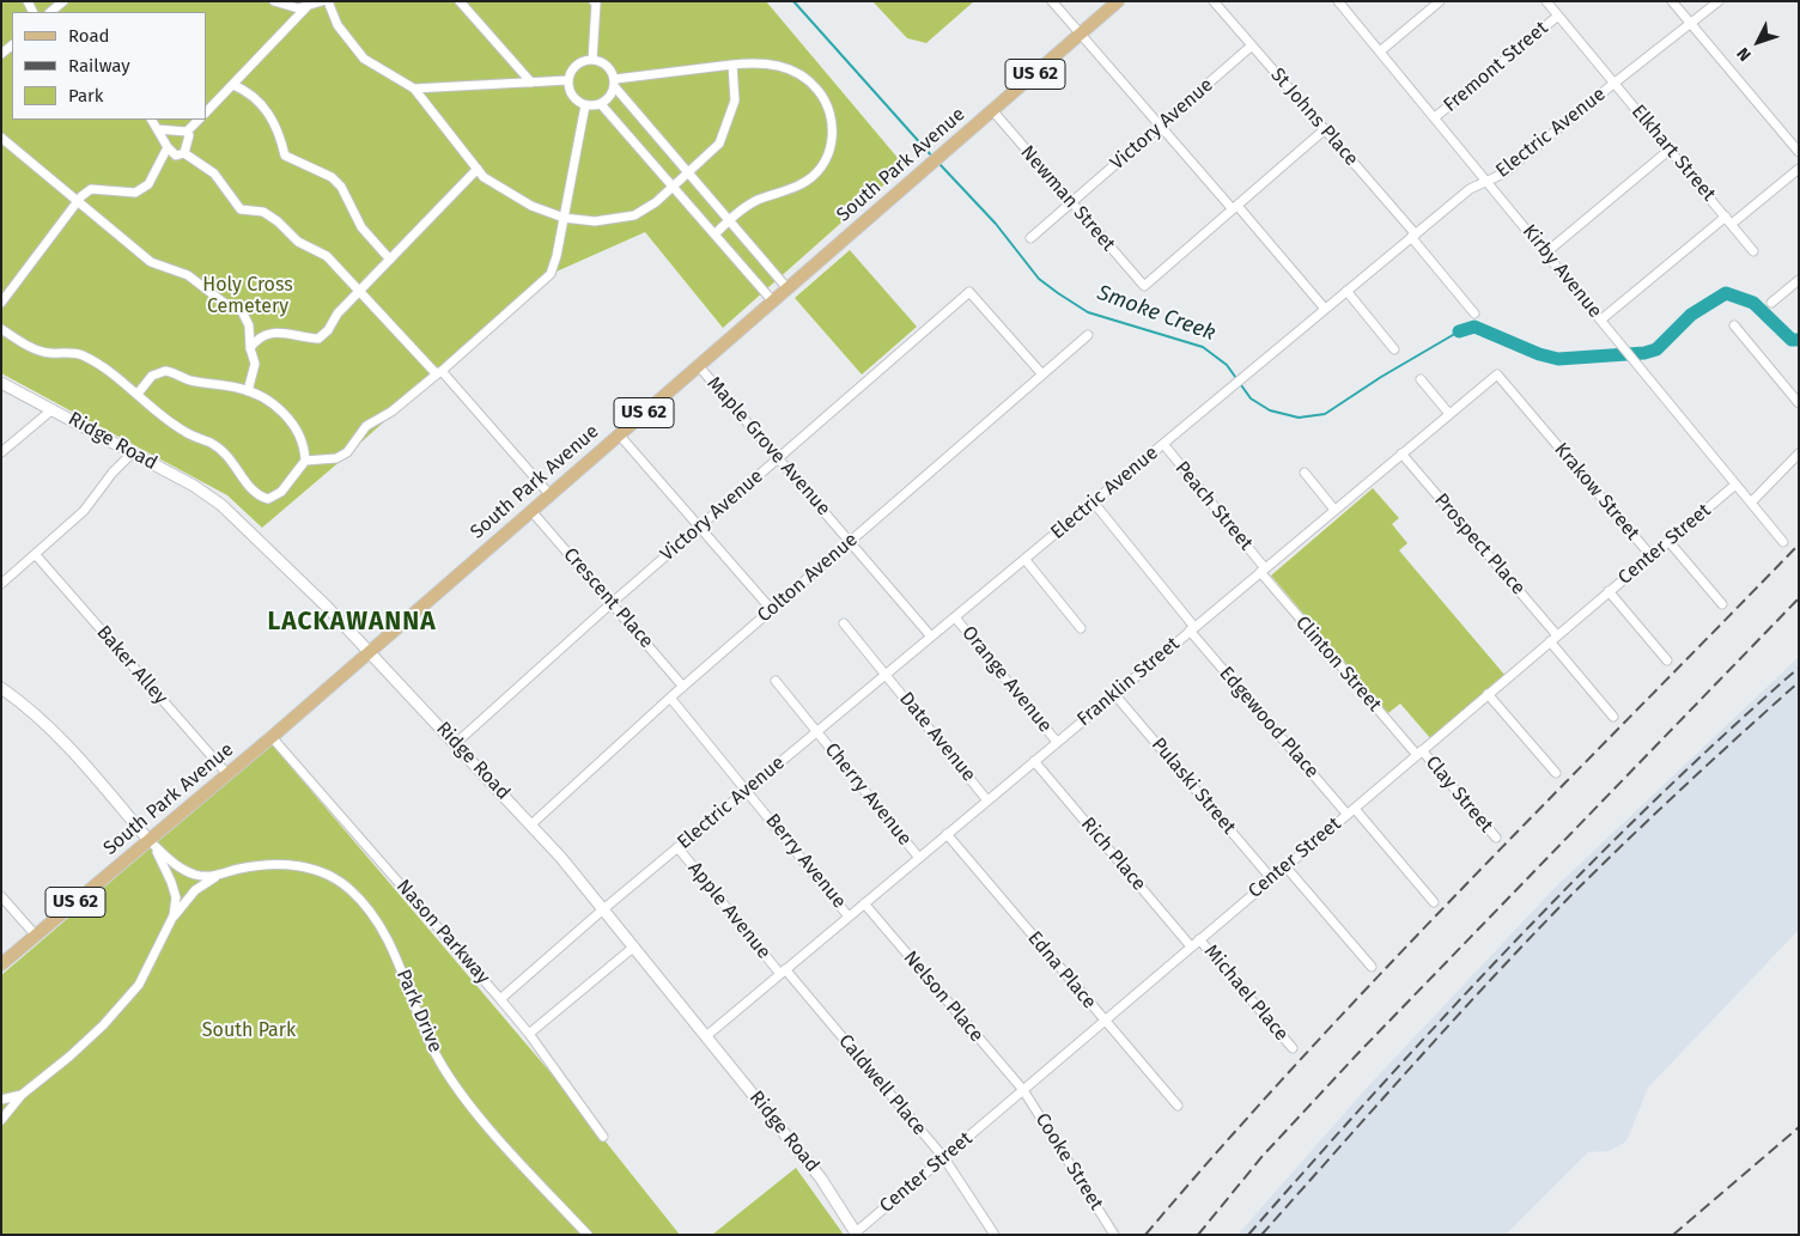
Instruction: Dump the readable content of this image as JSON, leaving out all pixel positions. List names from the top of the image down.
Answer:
{
  "streets": {
    "main road": ["US 62", "South Park Avenue", "Ridge Road"],
    "street": [
      "Fremont Street",
      "St Johns Place",
      "Victory Avenue",
      "Electric Avenue",
      "Elkhart Street",
      "Newman Street",
      "Kirby Avenue",
      "Maple Grove Avenue",
      "Krakow Street",
      "Peach Street",
      "Prospect Place",
      "Center Street",
      "Colton Avenue",
      "Crescent Place",
      "Clinton Street",
      "Baker Alley",
      "Orange Avenue",
      "Franklin Street",
      "Edgewood Place",
      "Date Avenue",
      "Pulaski Street",
      "Cherry Avenue",
      "Clay Street",
      "Rich Place",
      "Berry Avenue",
      "Apple Avenue",
      "Nason Parkway",
      "Edna Place",
      "Michael Place",
      "Nelson Place",
      "Park Drive",
      "Caldwell Place",
      "Cooke Street"
    ]
  },
  "crossings": [
    ["Fremont Street", "Elkhart Street"],
    ["Fremont Street", "Kirby Avenue"],
    ["St Johns Place", "Victory Avenue"],
    ["St Johns Place", "Electric Avenue"],
    ["Victory Avenue", "Newman Street"],
    ["Victory Avenue", "Ridge Road"],
    ["Victory Avenue", "Maple Grove Avenue"],
    ["Victory Avenue", "Colton Avenue"],
    ["Victory Avenue", "Crescent Place"],
    ["Electric Avenue", "Elkhart Street"],
    ["Electric Avenue", "Kirby Avenue"],
    ["Electric Avenue", "Ridge Road"],
    ["Electric Avenue", "Maple Grove Avenue"],
    ["Electric Avenue", "Peach Street"],
    ["Electric Avenue", "Orange Avenue"],
    ["Electric Avenue", "Edgewood Place"],
    ["Electric Avenue", "Date Avenue"],
    ["Electric Avenue", "Cherry Avenue"],
    ["Electric Avenue", "Berry Avenue"],
    ["Electric Avenue", "Apple Avenue"],
    ["Electric Avenue", "Nason Parkway"],
    ["South Park Avenue", "Newman Street"],
    ["South Park Avenue", "Ridge Road"],
    ["South Park Avenue", "Maple Grove Avenue"],
    ["South Park Avenue", "Crescent Place"],
    ["South Park Avenue", "Baker Alley"],
    ["South Park Avenue", "Nason Parkway"],
    ["South Park Avenue", "Park Drive"],
    ["Kirby Avenue", "Center Street"],
    ["Ridge Road", "Center Street"],
    ["Ridge Road", "Colton Avenue"],
    ["Ridge Road", "Franklin Street"],
    ["Maple Grove Avenue", "Colton Avenue"],
    ["Krakow Street", "Center Street"],
    ["Krakow Street", "Franklin Street"],
    ["Peach Street", "Clinton Street"],
    ["Peach Street", "Franklin Street"],
    ["Prospect Place", "Center Street"],
    ["Prospect Place", "Franklin Street"],
    ["Center Street", "Clinton Street"],
    ["Center Street", "Edgewood Place"],
    ["Center Street", "Pulaski Street"],
    ["Center Street", "Clay Street"],
    ["Center Street", "Rich Place"],
    ["Center Street", "Edna Place"],
    ["Center Street", "Michael Place"],
    ["Center Street", "Nelson Place"],
    ["Center Street", "Caldwell Place"],
    ["Center Street", "Cooke Street"],
    ["Colton Avenue", "Crescent Place"],
    ["Colton Avenue", "Berry Avenue"],
    ["Clinton Street", "Franklin Street"],
    ["Clinton Street", "Clay Street"],
    ["Orange Avenue", "Franklin Street"],
    ["Franklin Street", "Edgewood Place"],
    ["Franklin Street", "Date Avenue"],
    ["Franklin Street", "Pulaski Street"],
    ["Franklin Street", "Cherry Avenue"],
    ["Franklin Street", "Rich Place"],
    ["Franklin Street", "Berry Avenue"],
    ["Franklin Street", "Apple Avenue"],
    ["Franklin Street", "Edna Place"],
    ["Franklin Street", "Nelson Place"],
    ["Franklin Street", "Caldwell Place"],
    ["Apple Avenue", "Caldwell Place"],
    ["Nelson Place", "Cooke Street"]
  ],
  "districts": ["LACKAWANNA"],
  "water": ["Smoke Creek"],
  "parks": ["Holy Cross Cemetery", "South Park"],
  "legend": ["Road", "Railway", "Park"],
  "north": "bottom left"
}
